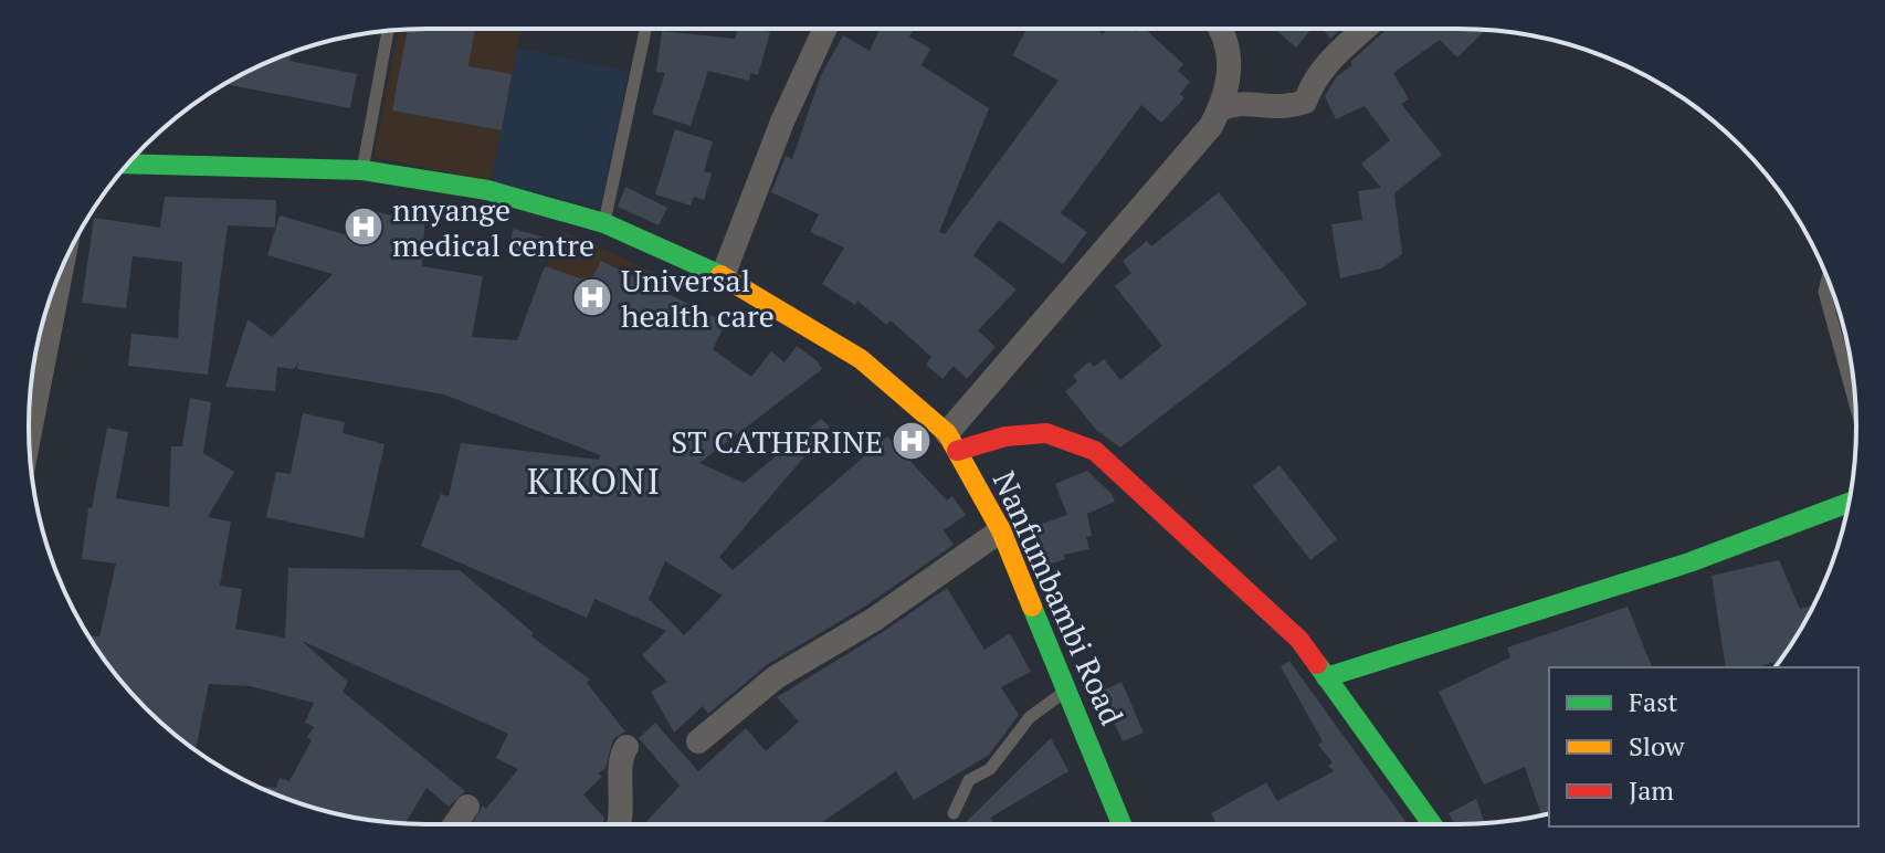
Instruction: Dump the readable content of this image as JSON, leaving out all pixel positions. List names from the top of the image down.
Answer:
{
  "streets": {
    "street": ["Nanfumbambi Road"]
  },
  "districts": ["KIKONI"],
  "places": {
    "hospital": ["nnyange medical centre", "Universal health care", "ST CATHERINE"]
  },
  "legend": ["Fast", "Slow", "Jam"]
}
